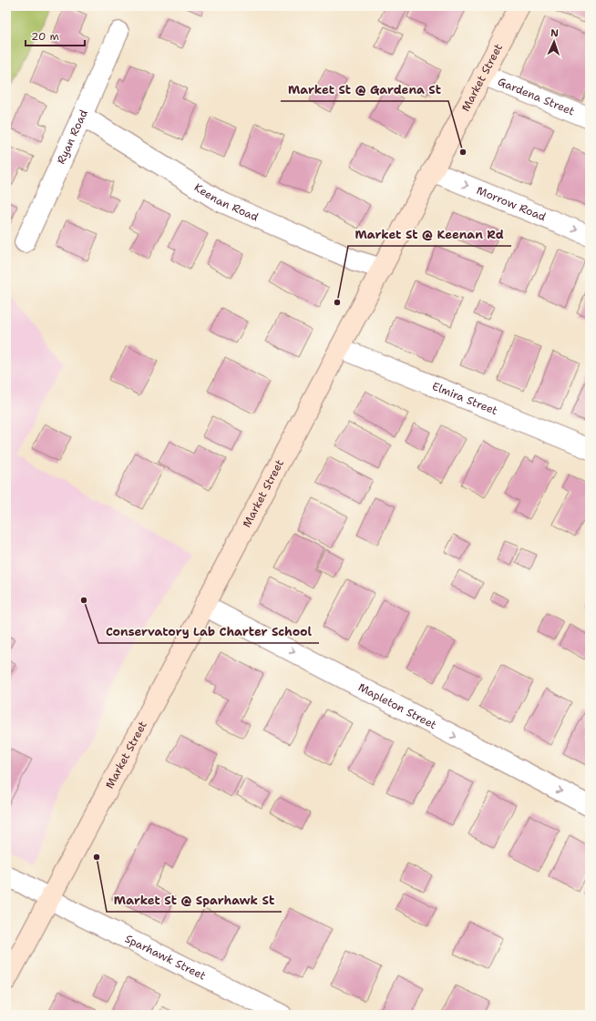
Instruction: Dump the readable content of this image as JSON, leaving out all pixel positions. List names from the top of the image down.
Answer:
{
  "streets": {
    "main road": ["Market Street"],
    "street": [
      "Gardena Street",
      "Ryan Road",
      "Keenan Road",
      "Morrow Road",
      "Elmira Street",
      "Mapleton Street",
      "Sparhawk Street"
    ]
  },
  "crossings": [
    ["Market Street", "Gardena Street"],
    ["Market Street", "Keenan Road"],
    ["Market Street", "Morrow Road"],
    ["Market Street", "Elmira Street"],
    ["Market Street", "Mapleton Street"],
    ["Market Street", "Sparhawk Street"],
    ["Ryan Road", "Keenan Road"]
  ],
  "one_way": ["Morrow Road", "Mapleton Street"],
  "places": [
    "Market St @ Gardena St",
    "Market St @ Keenan Rd",
    "Conservatory Lab Charter School",
    "Market St @ Sparhawk St"
  ],
  "scale_bar": "20 m",
  "north": "top"
}
